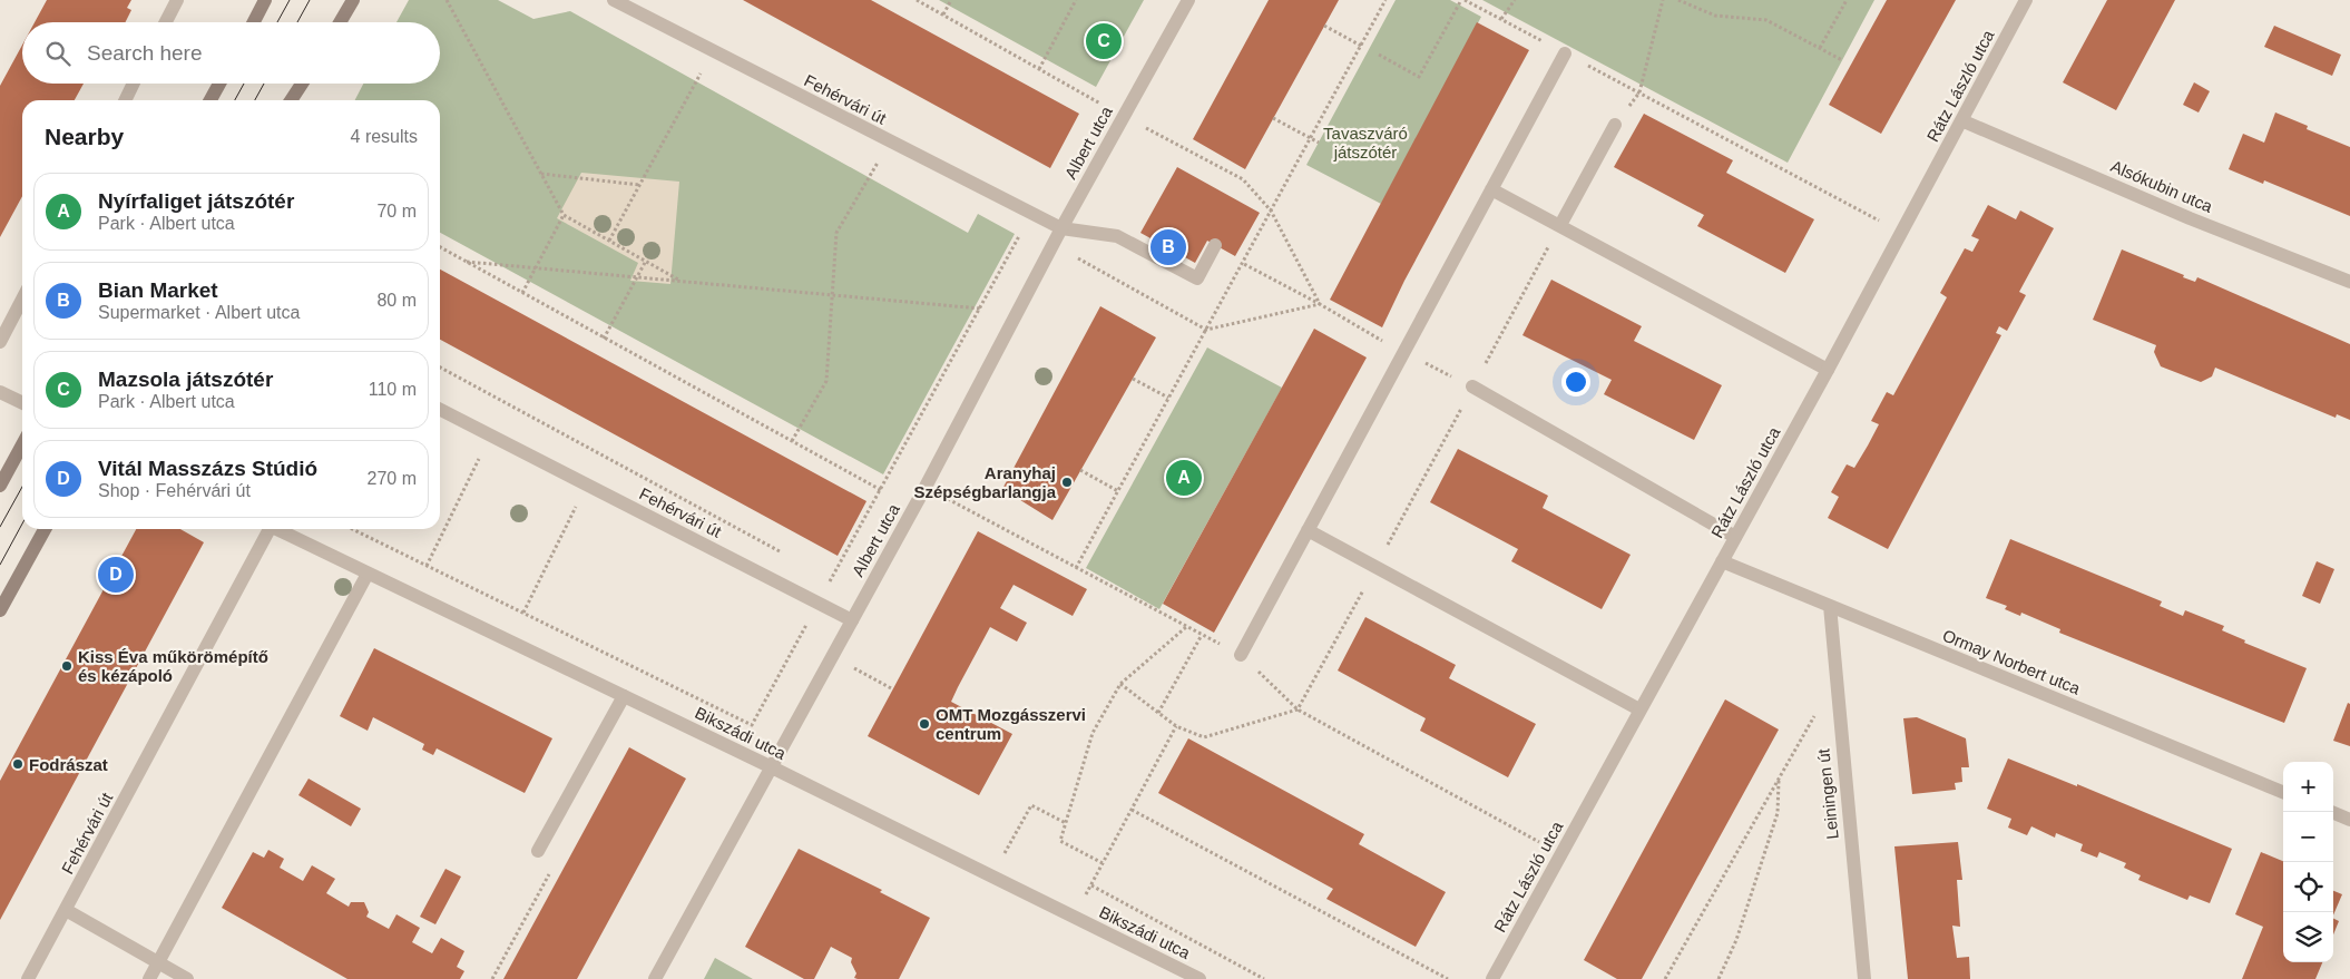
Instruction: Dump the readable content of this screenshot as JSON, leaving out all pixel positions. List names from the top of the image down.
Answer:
{
  "streets": {
    "street": [
      "Rátz László utca",
      "Fehérvári út",
      "Albert utca",
      "Alsókubin utca",
      "Ormay Norbert utca",
      "Bikszádi utca",
      "Leiningen út"
    ]
  },
  "crossings": [
    ["Rátz László utca", "Alsókubin utca"],
    ["Rátz László utca", "Ormay Norbert utca"],
    ["Fehérvári út", "Albert utca"],
    ["Albert utca", "Bikszádi utca"],
    ["Ormay Norbert utca", "Leiningen út"]
  ],
  "parks": ["Tavaszváró játszótér"],
  "places": [
    "Aranyhaj Szépségbarlangja",
    "Kiss Éva műkörömépítő és kézápoló",
    "OMT Mozgásszervi centrum",
    "Fodrászat"
  ],
  "page": {
    "pins": [
      "C",
      "B",
      "A",
      "D"
    ],
    "search": "Search here",
    "heading": ["Nearby", "4 results"],
    "list": [
      {
        "mark": "A",
        "name": "Nyírfaliget játszótér",
        "note": "Park · Albert utca",
        "value": "70 m"
      },
      {
        "mark": "B",
        "name": "Bian Market",
        "note": "Supermarket · Albert utca",
        "value": "80 m"
      },
      {
        "mark": "C",
        "name": "Mazsola játszótér",
        "note": "Park · Albert utca",
        "value": "110 m"
      },
      {
        "mark": "D",
        "name": "Vitál Masszázs Stúdió",
        "note": "Shop · Fehérvári út",
        "value": "270 m"
      }
    ],
    "map_buttons": ["+", "−"]
  }
}
